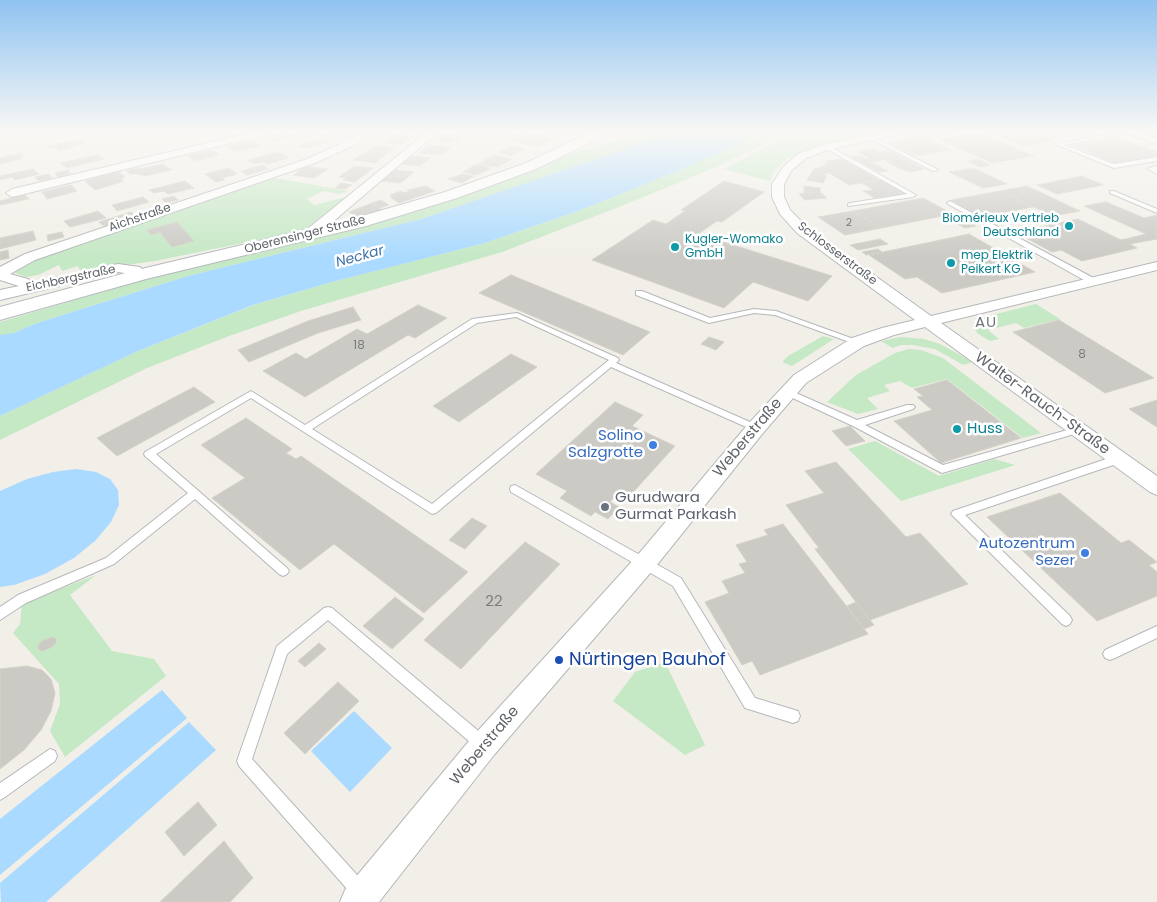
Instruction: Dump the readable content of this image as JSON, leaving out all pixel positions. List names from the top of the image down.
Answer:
{
  "streets": {
    "street": [
      "Aichstraße",
      "Oberensinger Straße",
      "Schlosserstraße",
      "Eichbergstraße",
      "Walter-Rauch-Straße",
      "Weberstraße"
    ]
  },
  "crossings": [
    ["Aichstraße", "Eichbergstraße"],
    ["Oberensinger Straße", "Eichbergstraße"],
    ["Schlosserstraße", "Walter-Rauch-Straße"],
    ["Schlosserstraße", "Weberstraße"],
    ["Walter-Rauch-Straße", "Weberstraße"]
  ],
  "districts": ["AU"],
  "water": ["Neckar"],
  "places": [
    "Biomérieux Vertrieb Deutschland",
    "Kugler-Womako GmbH",
    "mep Elektrik Peikert KG",
    "Huss",
    "Solino Salzgrotte",
    "Gurudwara Gurmat Parkash",
    "Autozentrum Sezer",
    "Nürtingen Bauhof"
  ],
  "house_numbers": [
    "2",
    "18",
    "8",
    "22"
  ]
}
